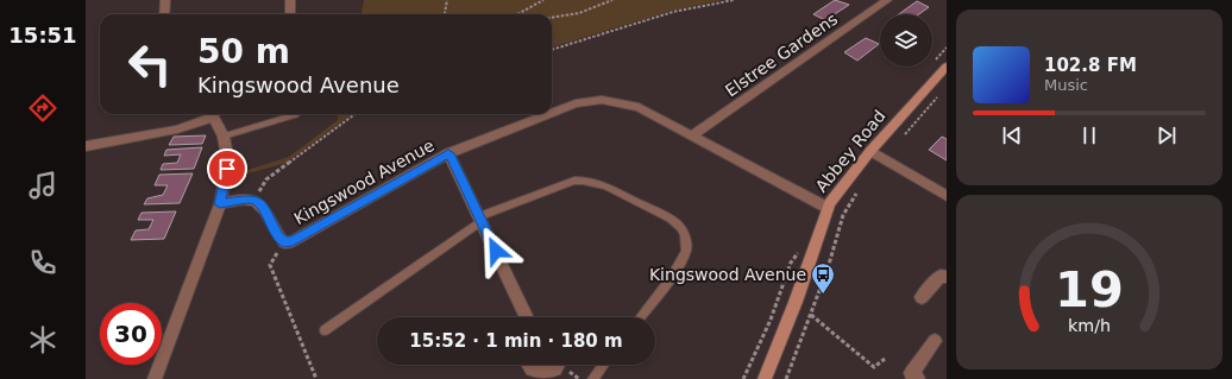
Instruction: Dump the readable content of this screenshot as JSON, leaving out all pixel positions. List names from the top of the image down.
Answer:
{
  "streets": {
    "main road": ["Abbey Road"],
    "street": ["Elstree Gardens", "Kingswood Avenue"]
  },
  "crossings": [
    ["Elstree Gardens", "Kingswood Avenue"],
    ["Abbey Road", "Kingswood Avenue"]
  ],
  "places": {
    "bus stop": ["Kingswood Avenue"]
  },
  "page": {
    "tabs": "15:51",
    "turn": ["50 m", "Kingswood Avenue"],
    "song": ["102.8 FM", "Music"],
    "limit": "30",
    "trip": "15:52 · 1 min · 180 m",
    "gauge": ["19", "km/h"]
  }
}
